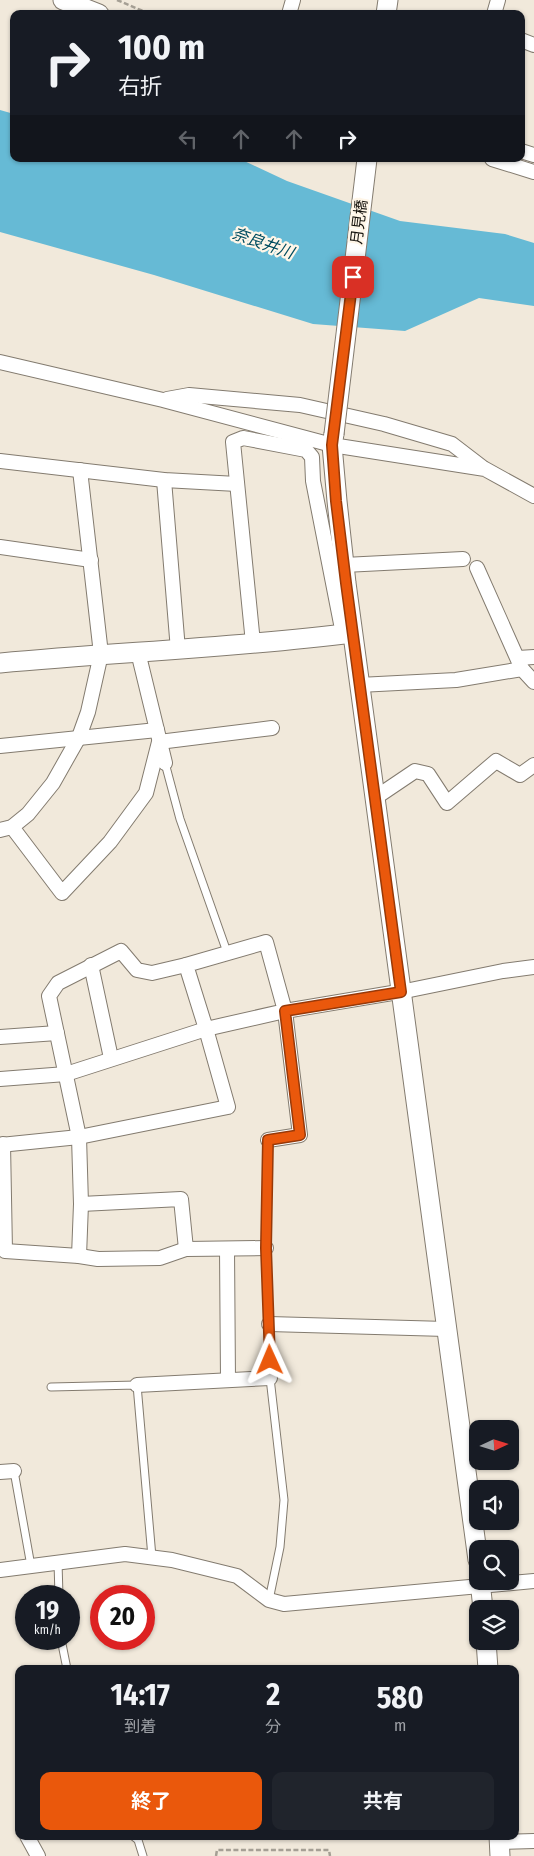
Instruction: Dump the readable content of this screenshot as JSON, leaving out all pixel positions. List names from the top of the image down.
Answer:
{
  "streets": {
    "street": ["月見橋"]
  },
  "water": ["奈良井川"],
  "north": "right",
  "page": {
    "turn": ["100 m", "右折"],
    "speed": "19 km/h",
    "limit": "20",
    "eta": [
      "14:17",
      "到着",
      "2",
      "分",
      "580",
      "m"
    ],
    "buttons": ["終了", "共有"]
  }
}
